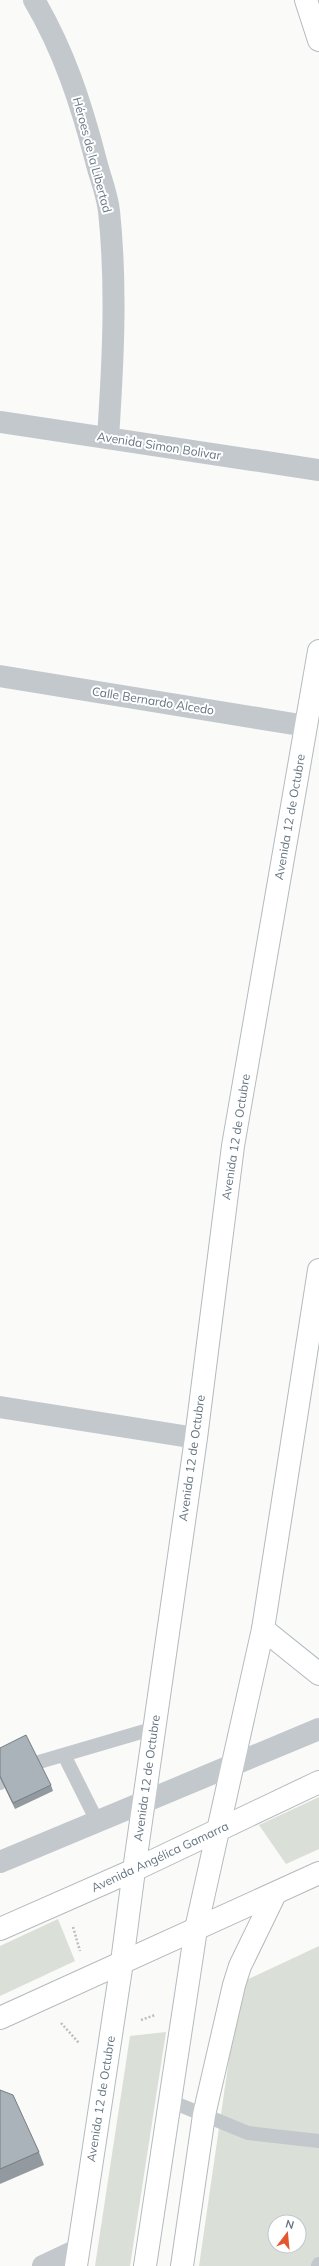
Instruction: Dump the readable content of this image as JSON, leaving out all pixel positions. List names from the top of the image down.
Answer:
{
  "streets": {
    "main road": ["Avenida 12 de Octubre", "Avenida Angélica Gamarra"],
    "street": ["Héroes de la Libertad", "Avenida Simon Bolivar", "Calle Bernardo Alcedo"]
  },
  "crossings": [
    ["Héroes de la Libertad", "Avenida Simon Bolivar"],
    ["Calle Bernardo Alcedo", "Avenida 12 de Octubre"],
    ["Avenida 12 de Octubre", "Avenida Angélica Gamarra"]
  ],
  "north": "top"
}
